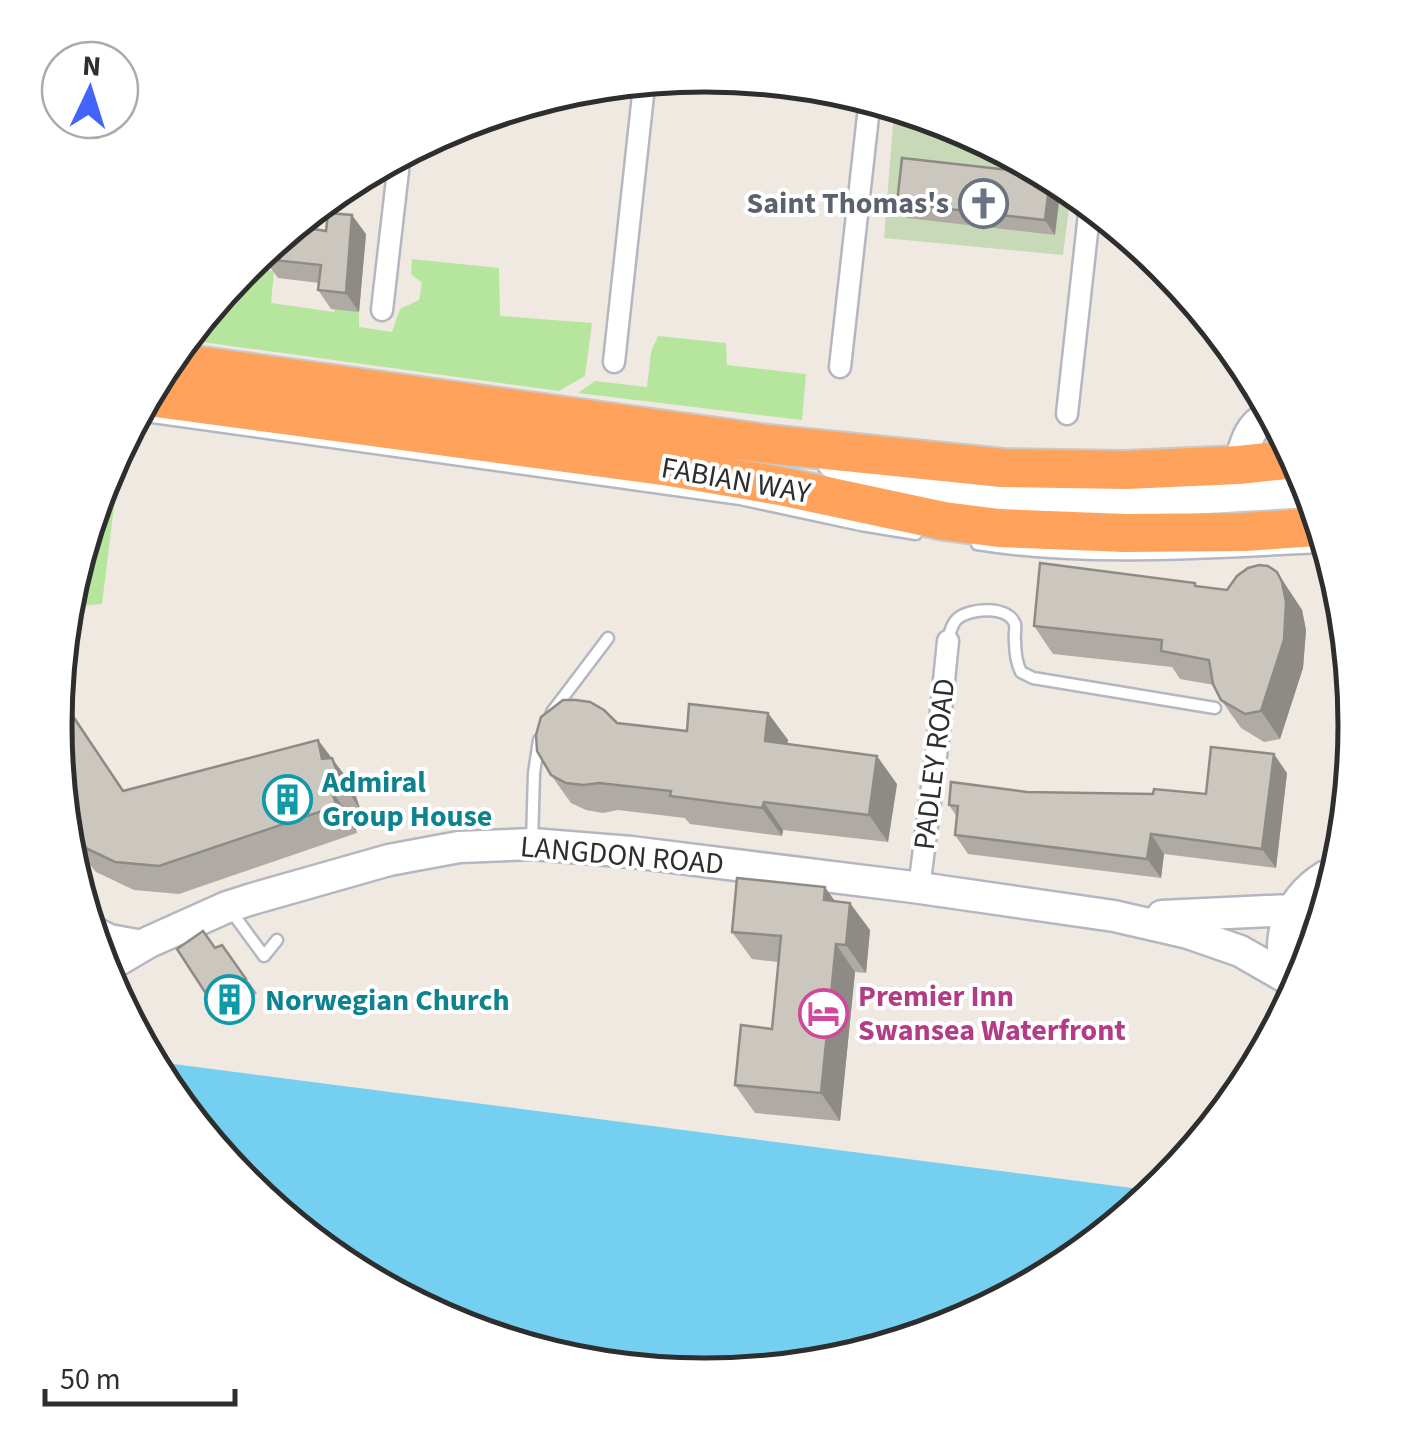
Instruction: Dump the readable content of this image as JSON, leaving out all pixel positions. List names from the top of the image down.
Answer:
{
  "streets": {
    "highway": ["FABIAN WAY"],
    "street": ["PADLEY ROAD", "LANGDON ROAD"]
  },
  "crossings": [
    ["PADLEY ROAD", "LANGDON ROAD"]
  ],
  "places": {
    "church": ["Saint Thomas's"],
    "building": ["Admiral Group House", "Norwegian Church"],
    "hotel": ["Premier Inn Swansea Waterfront"]
  },
  "scale_bar": "50 m",
  "north": "top"
}
